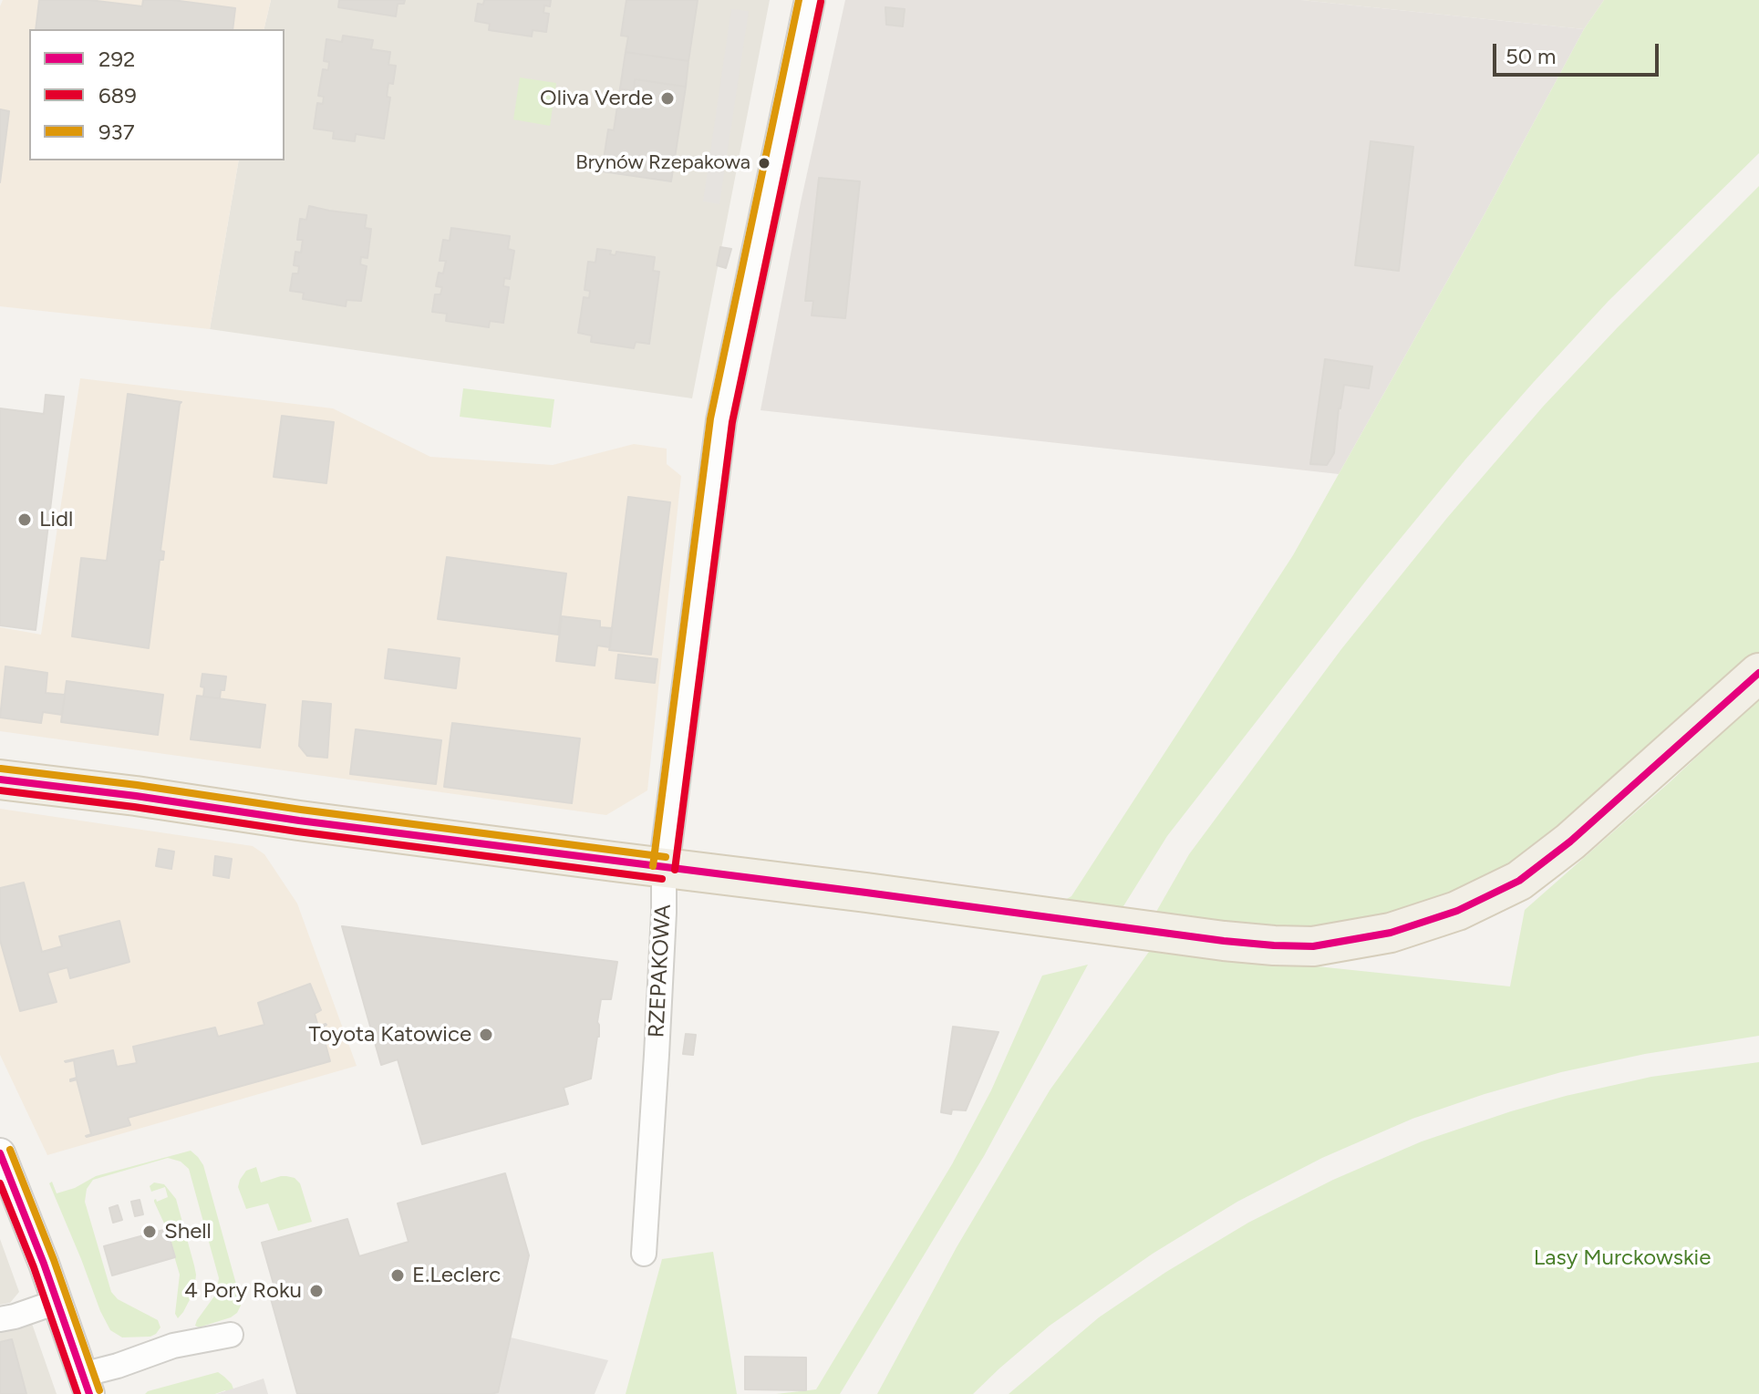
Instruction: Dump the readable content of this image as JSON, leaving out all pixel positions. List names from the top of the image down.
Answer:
{
  "streets": {
    "street": ["RZEPAKOWA"]
  },
  "parks": ["Lasy Murckowskie"],
  "places": [
    "Oliva Verde",
    "Brynów Rzepakowa",
    "Lidl",
    "Toyota Katowice",
    "Shell",
    "E.Leclerc",
    "4 Pory Roku"
  ],
  "lines": ["transit line 937", "transit line 689", "transit line 292"],
  "legend": ["292", "689", "937"],
  "scale_bar": "50 m"
}
